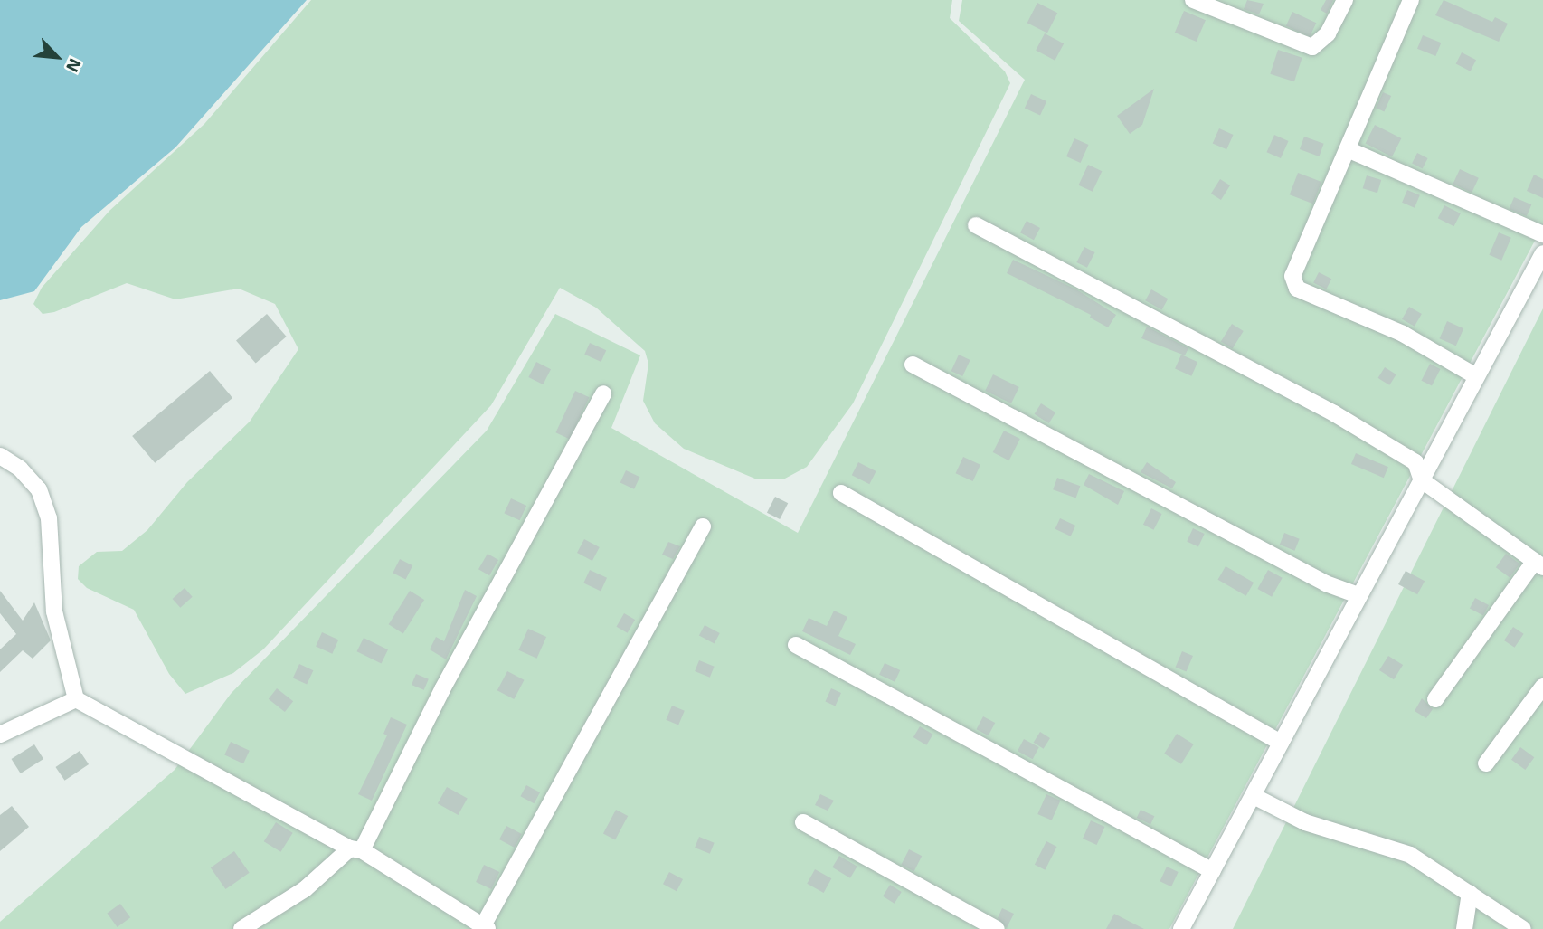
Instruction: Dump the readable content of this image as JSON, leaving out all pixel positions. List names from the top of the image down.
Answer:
{
  "north": "bottom right"
}
